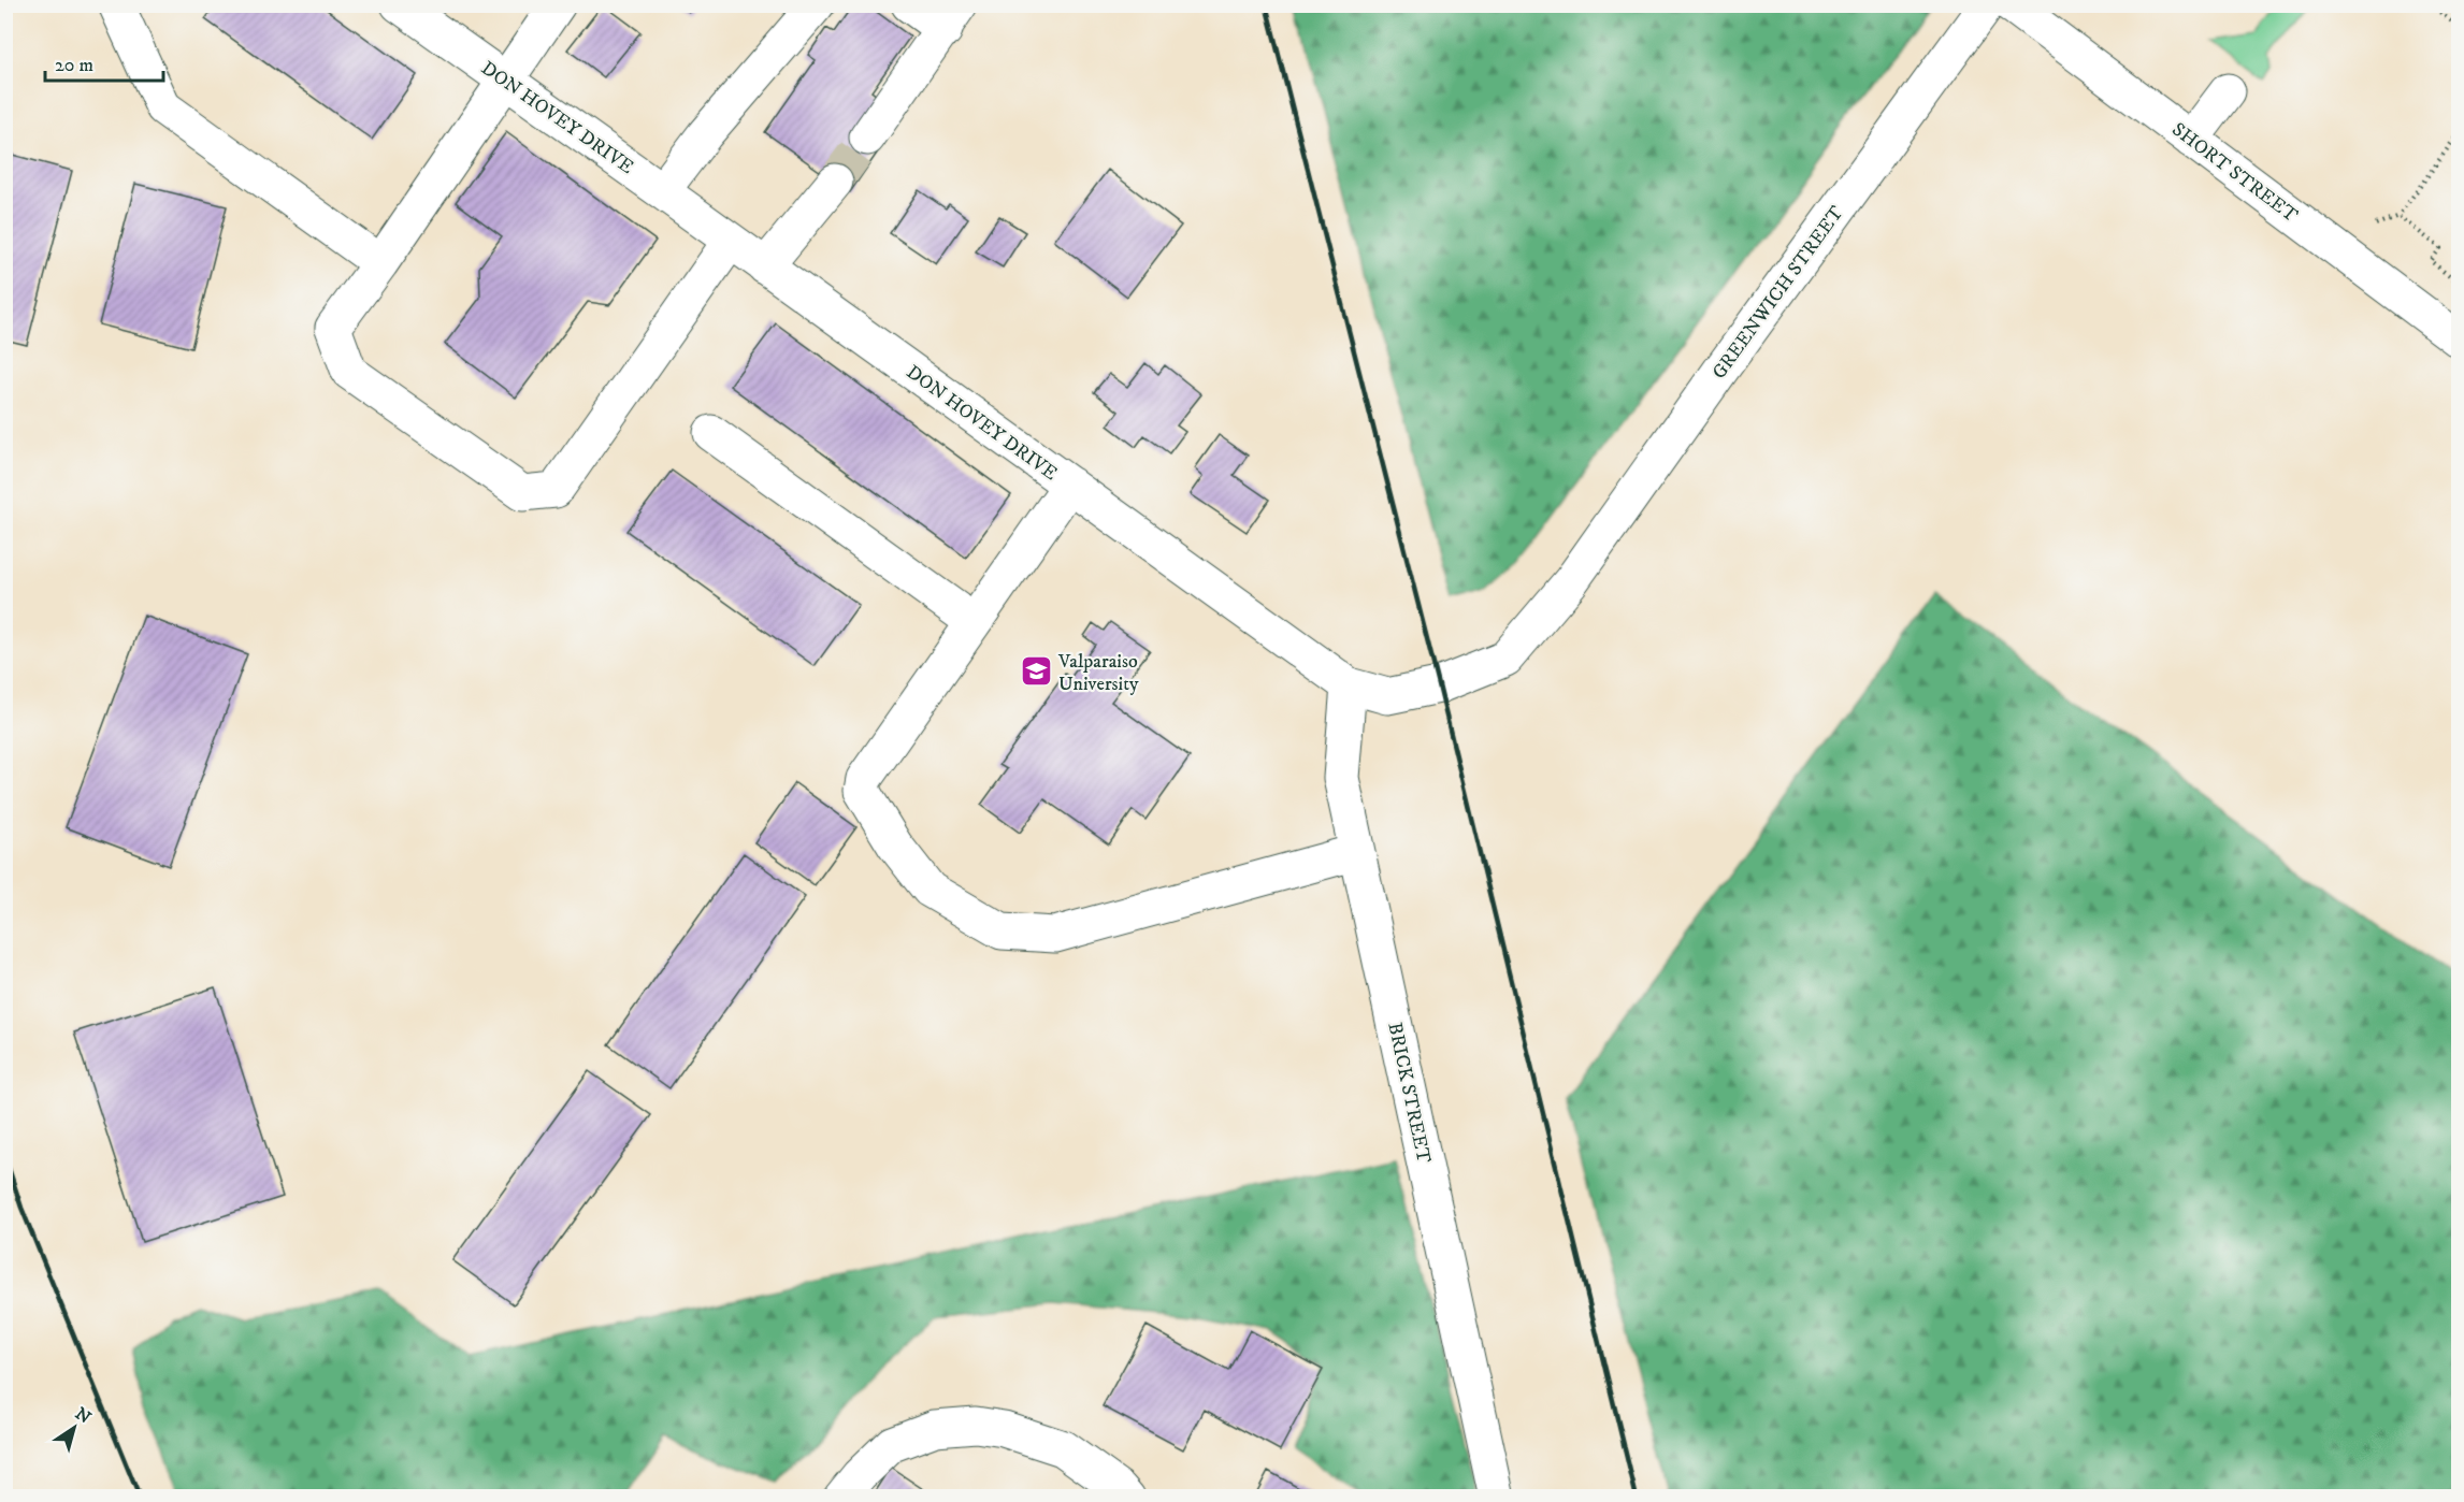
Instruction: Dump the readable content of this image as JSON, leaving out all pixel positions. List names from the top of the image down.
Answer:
{
  "streets": {
    "street": [
      "DON HOVEY DRIVE",
      "SHORT STREET",
      "GREENWICH STREET",
      "BRICK STREET"
    ]
  },
  "crossings": [
    ["DON HOVEY DRIVE", "GREENWICH STREET"],
    ["DON HOVEY DRIVE", "BRICK STREET"]
  ],
  "places": {
    "school or university": ["Valparaiso University"]
  },
  "scale_bar": "20 m",
  "north": "top right"
}
